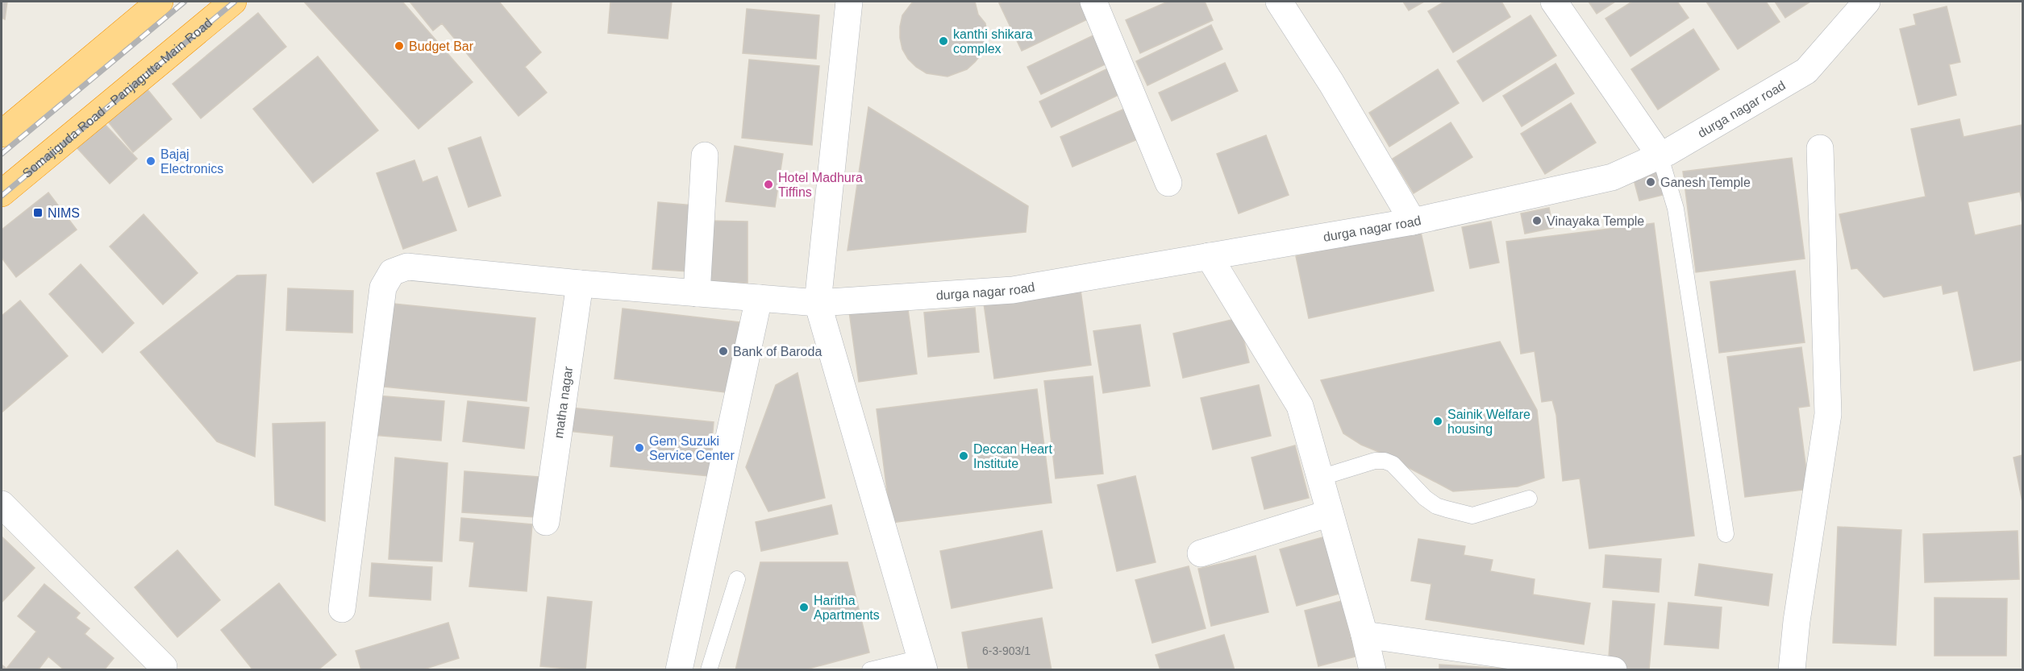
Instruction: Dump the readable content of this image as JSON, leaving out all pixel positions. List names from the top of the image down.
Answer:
{
  "streets": {
    "highway": ["Somajiguda Road - Panjagutta Main Road"],
    "street": ["durga nagar road", "matha nagar"]
  },
  "crossings": [
    ["durga nagar road", "matha nagar"]
  ],
  "places": {
    "other": [
      "kanthi shikara complex",
      "Budget Bar",
      "Bajaj Electronics",
      "Ganesh Temple",
      "Hotel Madhura Tiffins",
      "Vinayaka Temple",
      "Bank of Baroda",
      "Sainik Welfare housing",
      "Gem Suzuki Service Center",
      "Deccan Heart Institute",
      "Haritha Apartments"
    ],
    "transit": ["NIMS"]
  },
  "house_numbers": ["6-3-903/1"]
}
